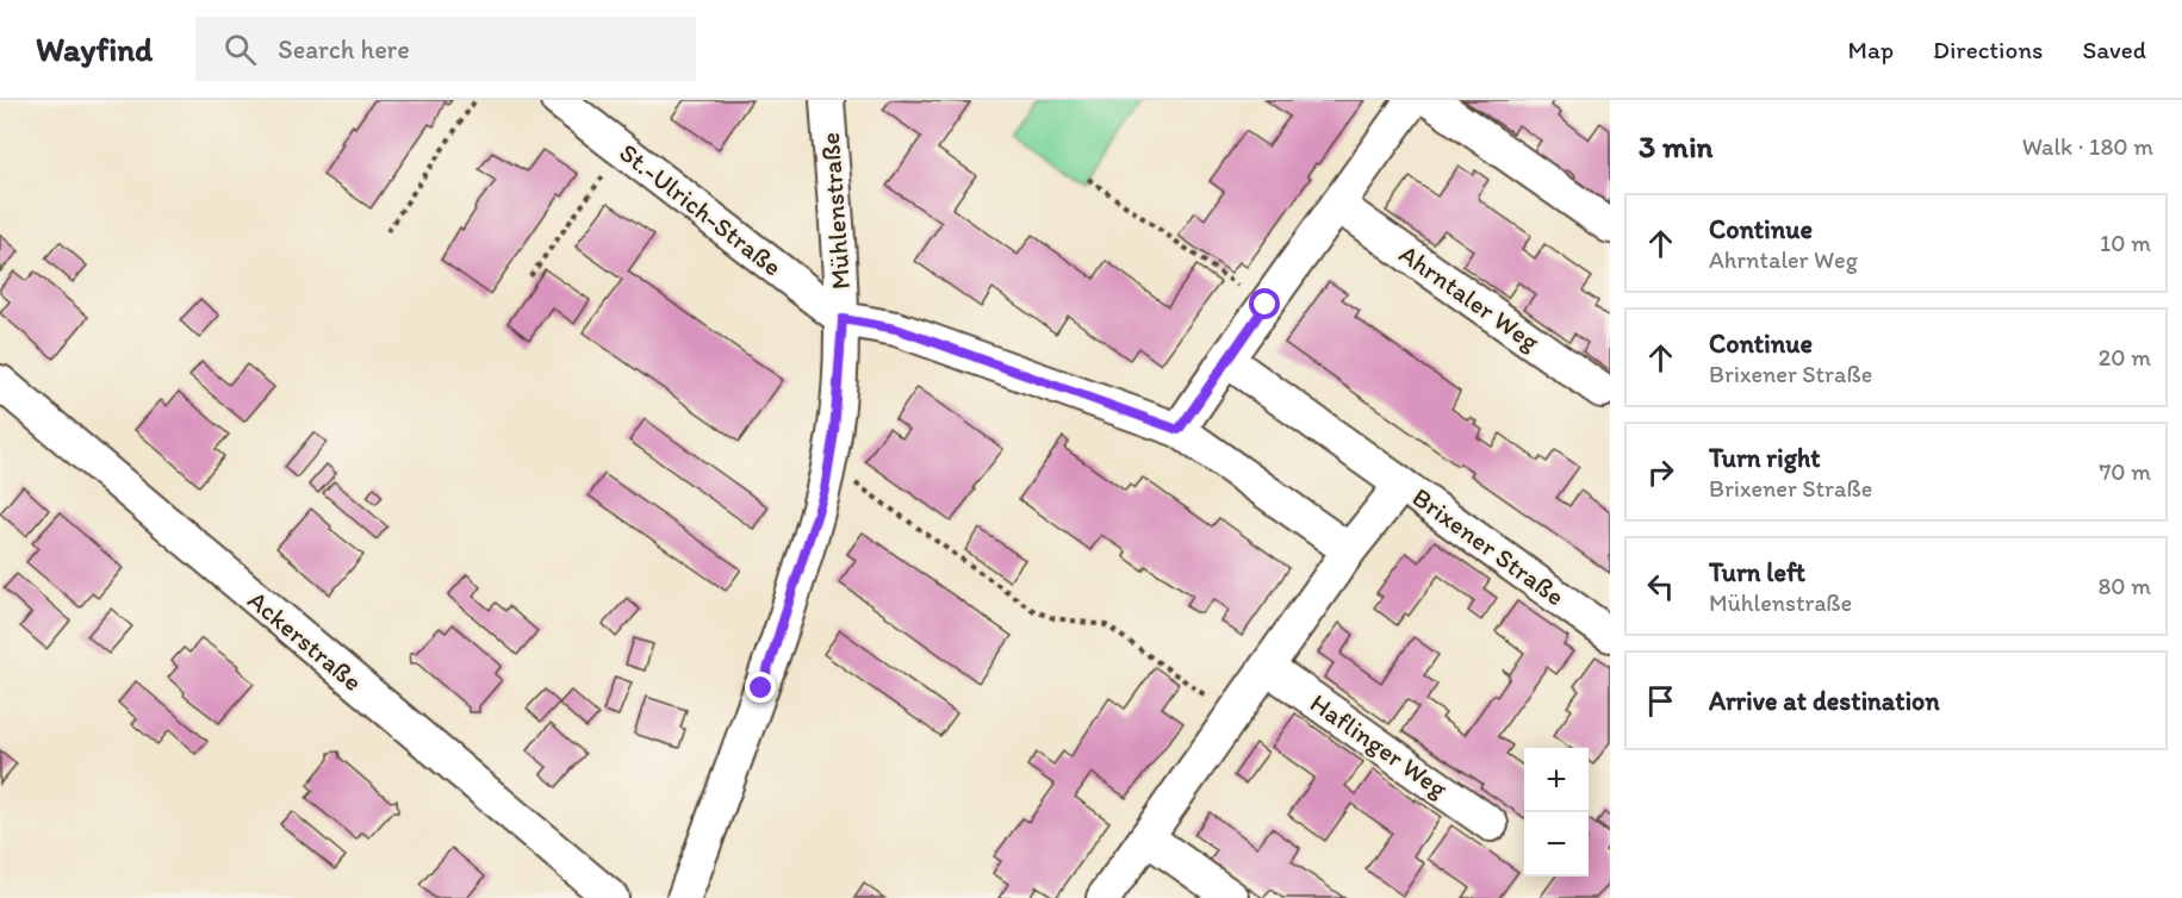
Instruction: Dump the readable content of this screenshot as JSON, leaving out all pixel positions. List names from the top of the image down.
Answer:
{
  "streets": {
    "street": [
      "St.-Ulrich-Straße",
      "Mühlenstraße",
      "Ahrntaler Weg",
      "Brixener Straße",
      "Ackerstraße",
      "Haflinger Weg"
    ]
  },
  "crossings": [
    ["St.-Ulrich-Straße", "Mühlenstraße"]
  ],
  "page": {
    "header": "Wayfind",
    "search": "Search here",
    "nav": ["Map", "Directions", "Saved"],
    "heading": ["3 min", "Walk · 180 m"],
    "list": [
      ["Continue", "Ahrntaler Weg", "10 m"],
      ["Continue", "Brixener Straße", "20 m"],
      ["Turn right", "Brixener Straße", "70 m"],
      ["Turn left", "Mühlenstraße", "80 m"],
      "Arrive at destination"
    ],
    "map_buttons": ["+", "−"]
  }
}
